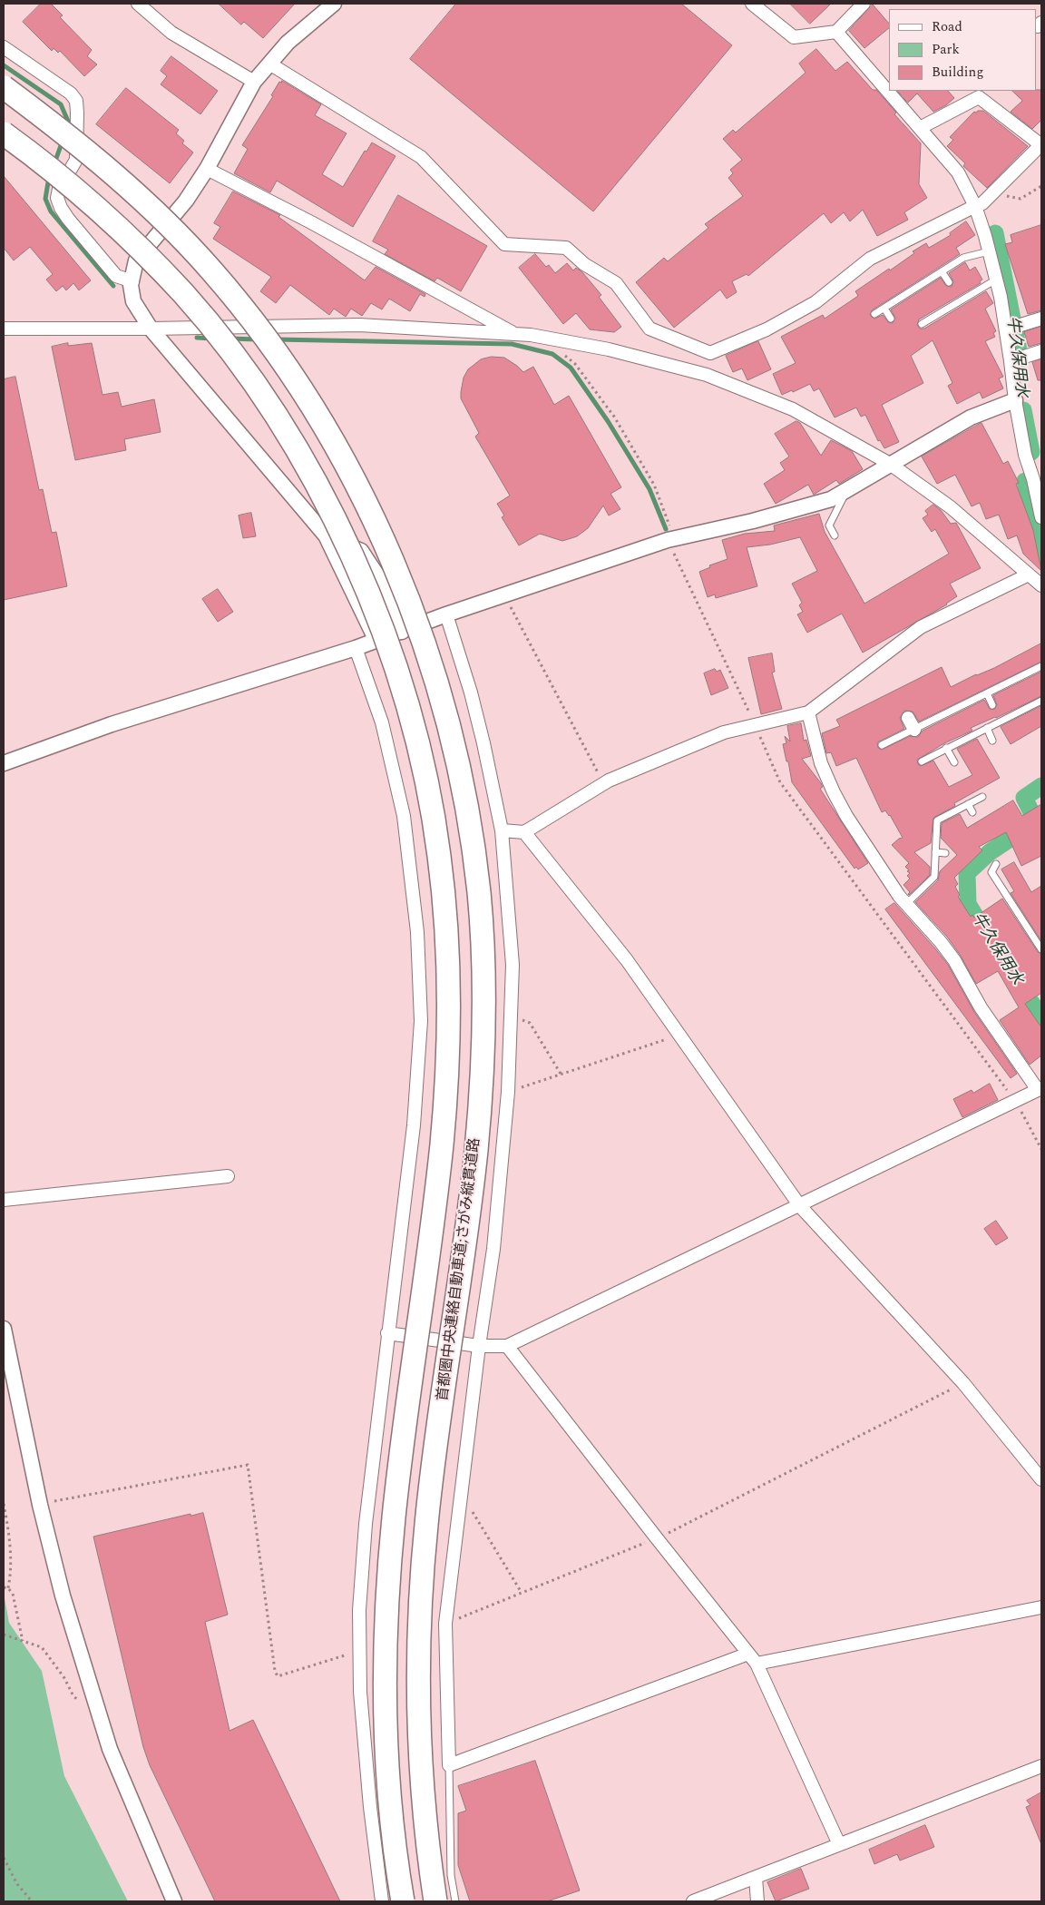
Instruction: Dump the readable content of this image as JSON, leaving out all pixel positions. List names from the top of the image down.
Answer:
{
  "streets": {
    "highway": ["首都圏中央連絡自動車道;さがみ縦貫道路"]
  },
  "water": ["牛久保用水"],
  "legend": ["Road", "Park", "Building"]
}
